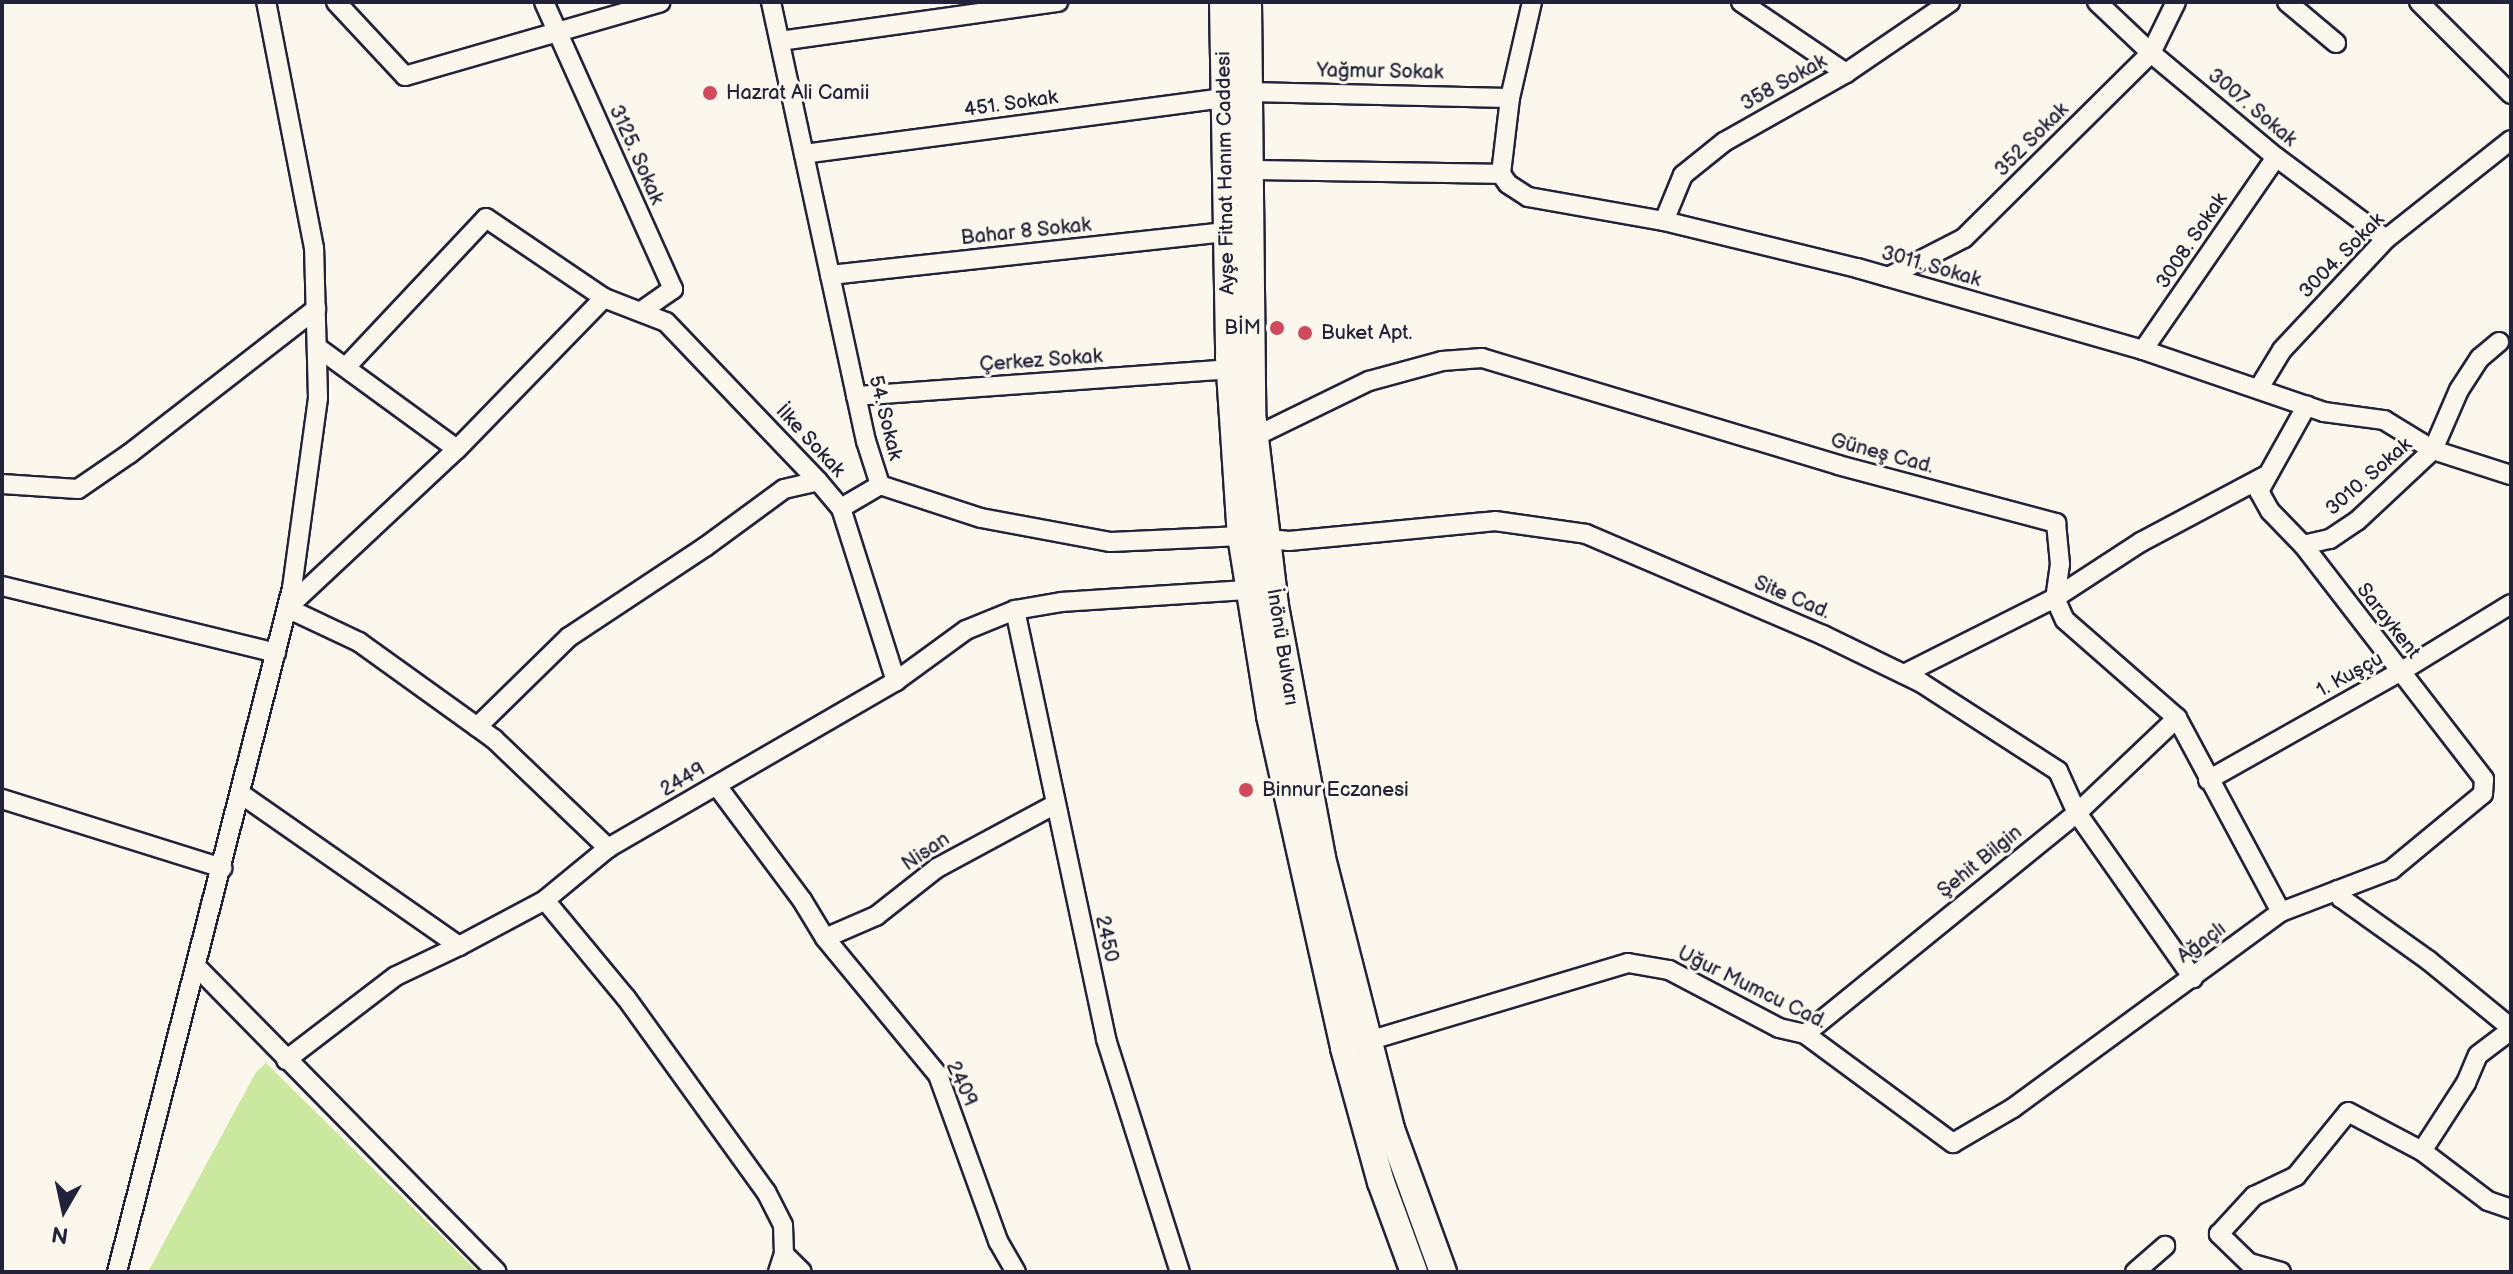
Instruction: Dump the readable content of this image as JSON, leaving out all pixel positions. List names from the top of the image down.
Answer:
{
  "streets": {
    "main road": ["Ayşe Fitnat Hanım Caddesi", "İnönü Bulvarı"],
    "street": [
      "Yağmur Sokak",
      "358 Sokak",
      "451. Sokak",
      "3007. Sokak",
      "352 Sokak",
      "3125. Sokak",
      "Bahar 8 Sokak",
      "3008. Sokak",
      "3004. Sokak",
      "3011. Sokak",
      "Çerkez Sokak",
      "54. Sokak",
      "İlke Sokak",
      "Güneş Cad.",
      "3010. Sokak",
      "Site Cad.",
      "Saraykent",
      "1. Kuşçu",
      "2449",
      "Nisan",
      "Şehit Bilgin",
      "2450",
      "Ağaçlı",
      "Uğur Mumcu Cad.",
      "2409"
    ]
  },
  "crossings": [
    ["Yağmur Sokak", "451. Sokak"],
    ["Yağmur Sokak", "Ayşe Fitnat Hanım Caddesi"],
    ["Yağmur Sokak", "İnönü Bulvarı"],
    ["358 Sokak", "3011. Sokak"],
    ["451. Sokak", "Ayşe Fitnat Hanım Caddesi"],
    ["451. Sokak", "54. Sokak"],
    ["451. Sokak", "İnönü Bulvarı"],
    ["3007. Sokak", "352 Sokak"],
    ["3007. Sokak", "3008. Sokak"],
    ["3007. Sokak", "3004. Sokak"],
    ["352 Sokak", "3011. Sokak"],
    ["3125. Sokak", "İlke Sokak"],
    ["Ayşe Fitnat Hanım Caddesi", "Bahar 8 Sokak"],
    ["Ayşe Fitnat Hanım Caddesi", "Çerkez Sokak"],
    ["Ayşe Fitnat Hanım Caddesi", "54. Sokak"],
    ["Ayşe Fitnat Hanım Caddesi", "Site Cad."],
    ["Ayşe Fitnat Hanım Caddesi", "İnönü Bulvarı"],
    ["Bahar 8 Sokak", "54. Sokak"],
    ["3008. Sokak", "3011. Sokak"],
    ["3004. Sokak", "3011. Sokak"],
    ["3011. Sokak", "3010. Sokak"],
    ["Çerkez Sokak", "54. Sokak"],
    ["54. Sokak", "Site Cad."],
    ["54. Sokak", "İnönü Bulvarı"],
    ["İlke Sokak", "2449"],
    ["Güneş Cad.", "İnönü Bulvarı"],
    ["3010. Sokak", "Saraykent"],
    ["Site Cad.", "İnönü Bulvarı"],
    ["Site Cad.", "Şehit Bilgin"],
    ["Site Cad.", "Ağaçlı"],
    ["Saraykent", "1. Kuşçu"],
    ["Saraykent", "Ağaçlı"],
    ["İnönü Bulvarı", "2449"],
    ["İnönü Bulvarı", "Uğur Mumcu Cad."],
    ["2449", "2450"],
    ["2449", "2409"],
    ["Nisan", "2450"],
    ["Nisan", "2409"],
    ["Şehit Bilgin", "Uğur Mumcu Cad."],
    ["Ağaçlı", "Uğur Mumcu Cad."]
  ],
  "places": [
    "Hazrat Ali Camii",
    "BİM",
    "Buket Apt.",
    "Binnur Eczanesi"
  ],
  "north": "bottom"
}
